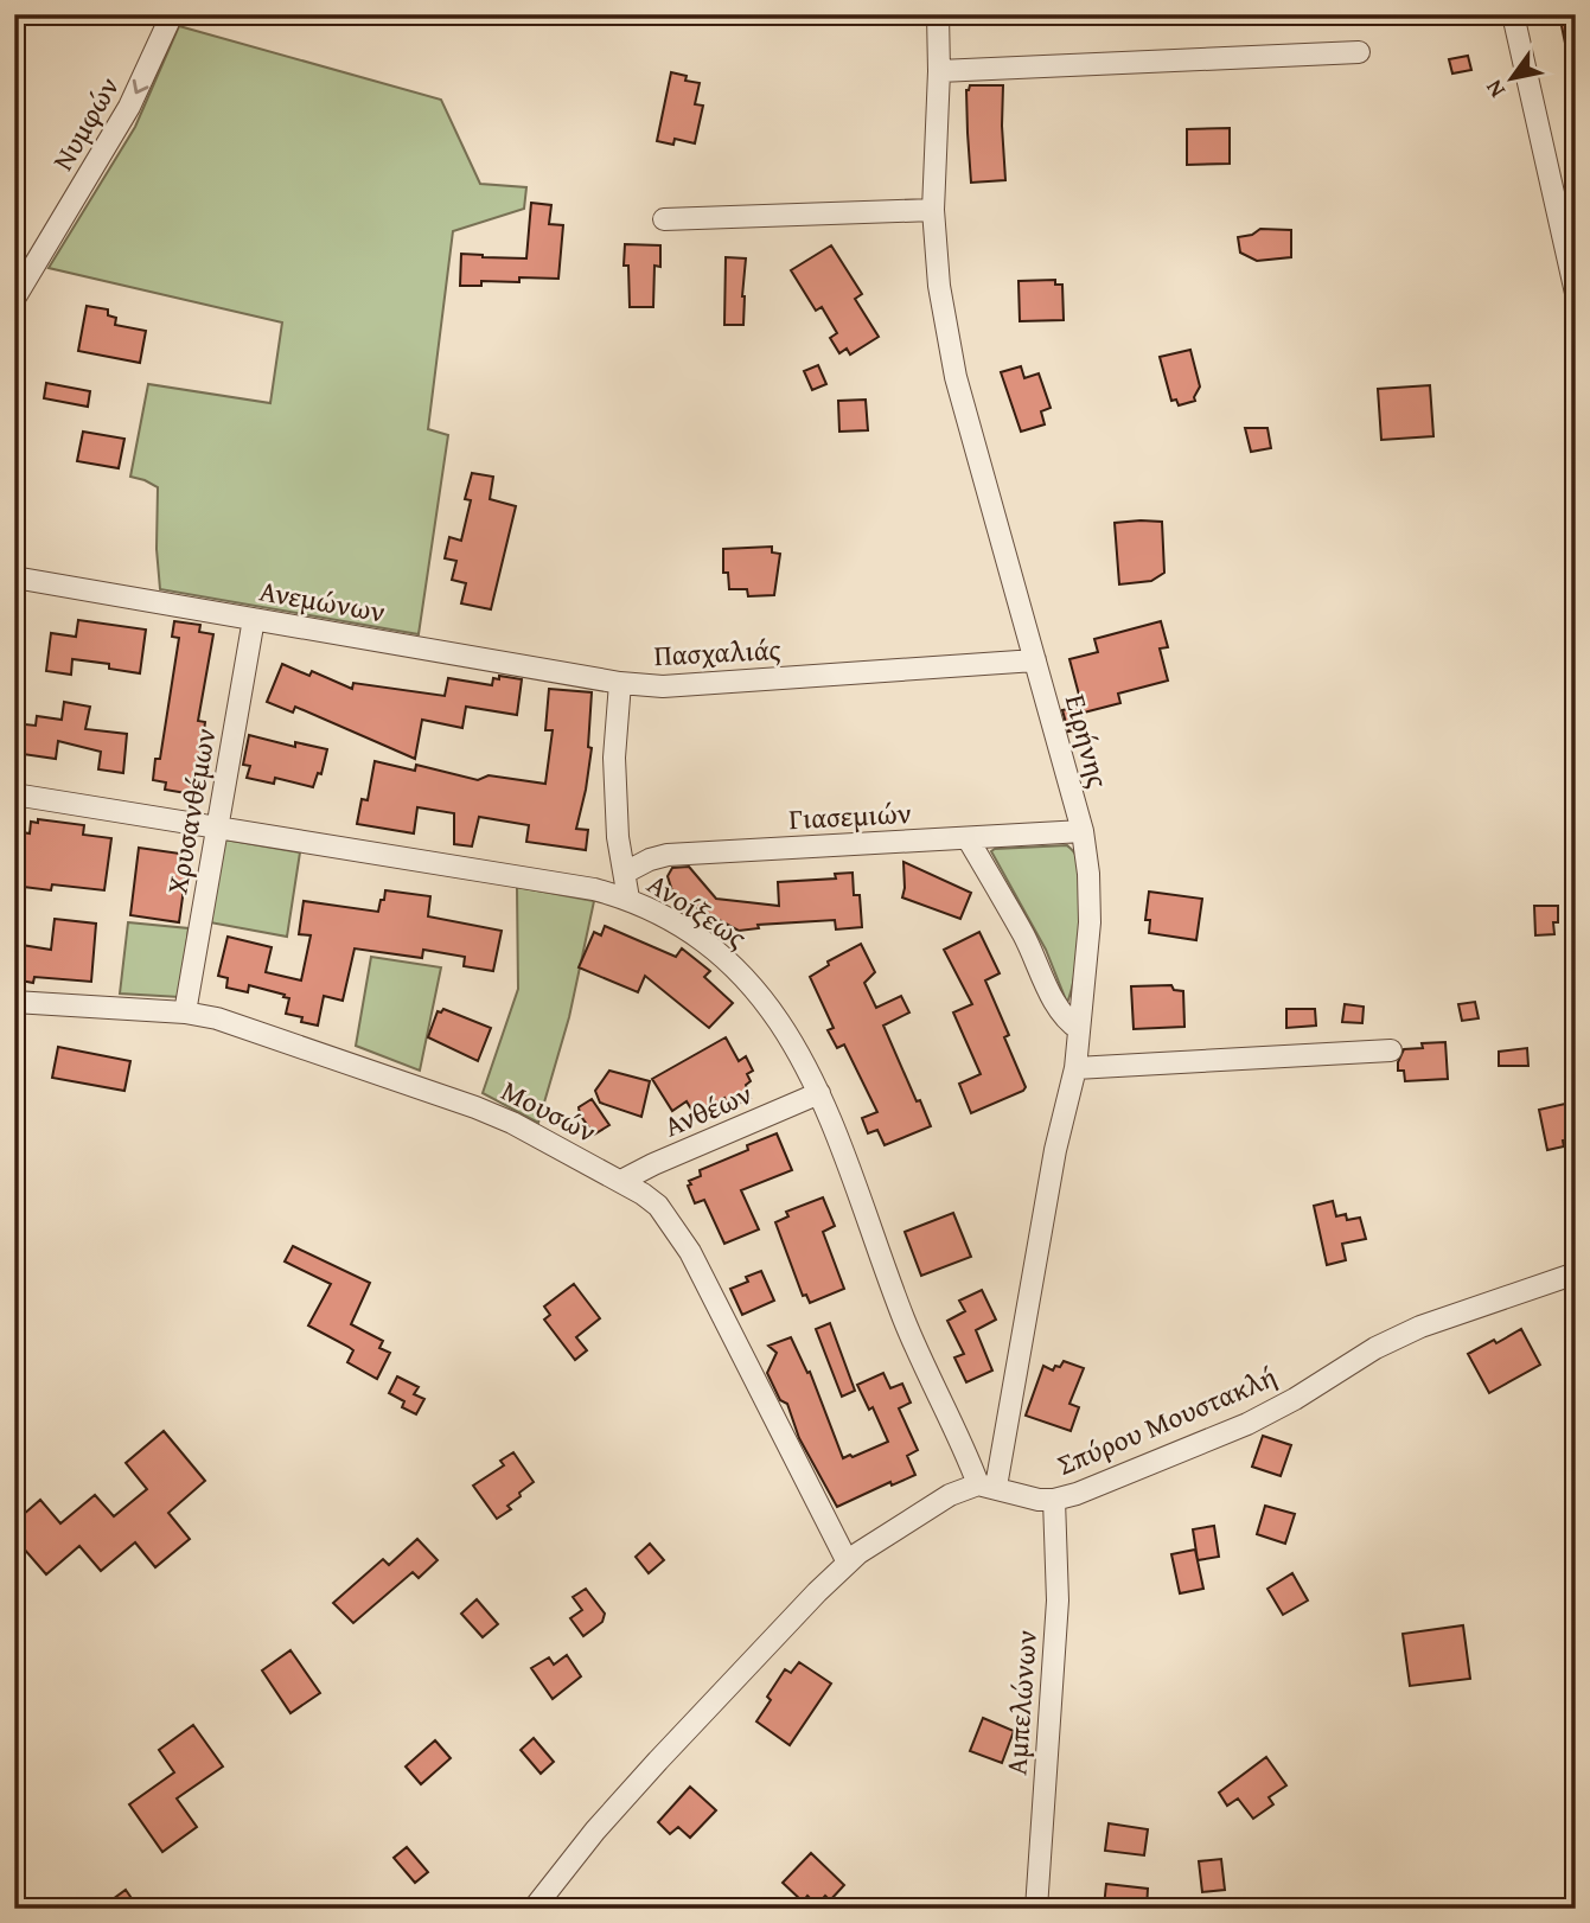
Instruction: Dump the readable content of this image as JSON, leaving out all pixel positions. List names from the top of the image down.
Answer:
{
  "streets": {
    "street": [
      "Νυμφών",
      "Ανεμώνων",
      "Πασχαλιάς",
      "Ειρήνης",
      "Χρυσανθέμων",
      "Γιασεμιών",
      "Ανοίξεως",
      "Ανθέων",
      "Μουσών",
      "Σπύρου Μουστακλή",
      "Αμπελώνων"
    ]
  },
  "crossings": [
    ["Ανεμώνων", "Πασχαλιάς"],
    ["Ανεμώνων", "Χρυσανθέμων"],
    ["Πασχαλιάς", "Ειρήνης"],
    ["Πασχαλιάς", "Γιασεμιών"],
    ["Πασχαλιάς", "Ανοίξεως"],
    ["Ειρήνης", "Γιασεμιών"],
    ["Ειρήνης", "Ανοίξεως"],
    ["Ειρήνης", "Σπύρου Μουστακλή"],
    ["Χρυσανθέμων", "Ανοίξεως"],
    ["Χρυσανθέμων", "Μουσών"],
    ["Ανοίξεως", "Ανθέων"],
    ["Ανοίξεως", "Σπύρου Μουστακλή"],
    ["Ανθέων", "Μουσών"],
    ["Σπύρου Μουστακλή", "Αμπελώνων"]
  ],
  "one_way": ["Νυμφών"],
  "north": "bottom left"
}
